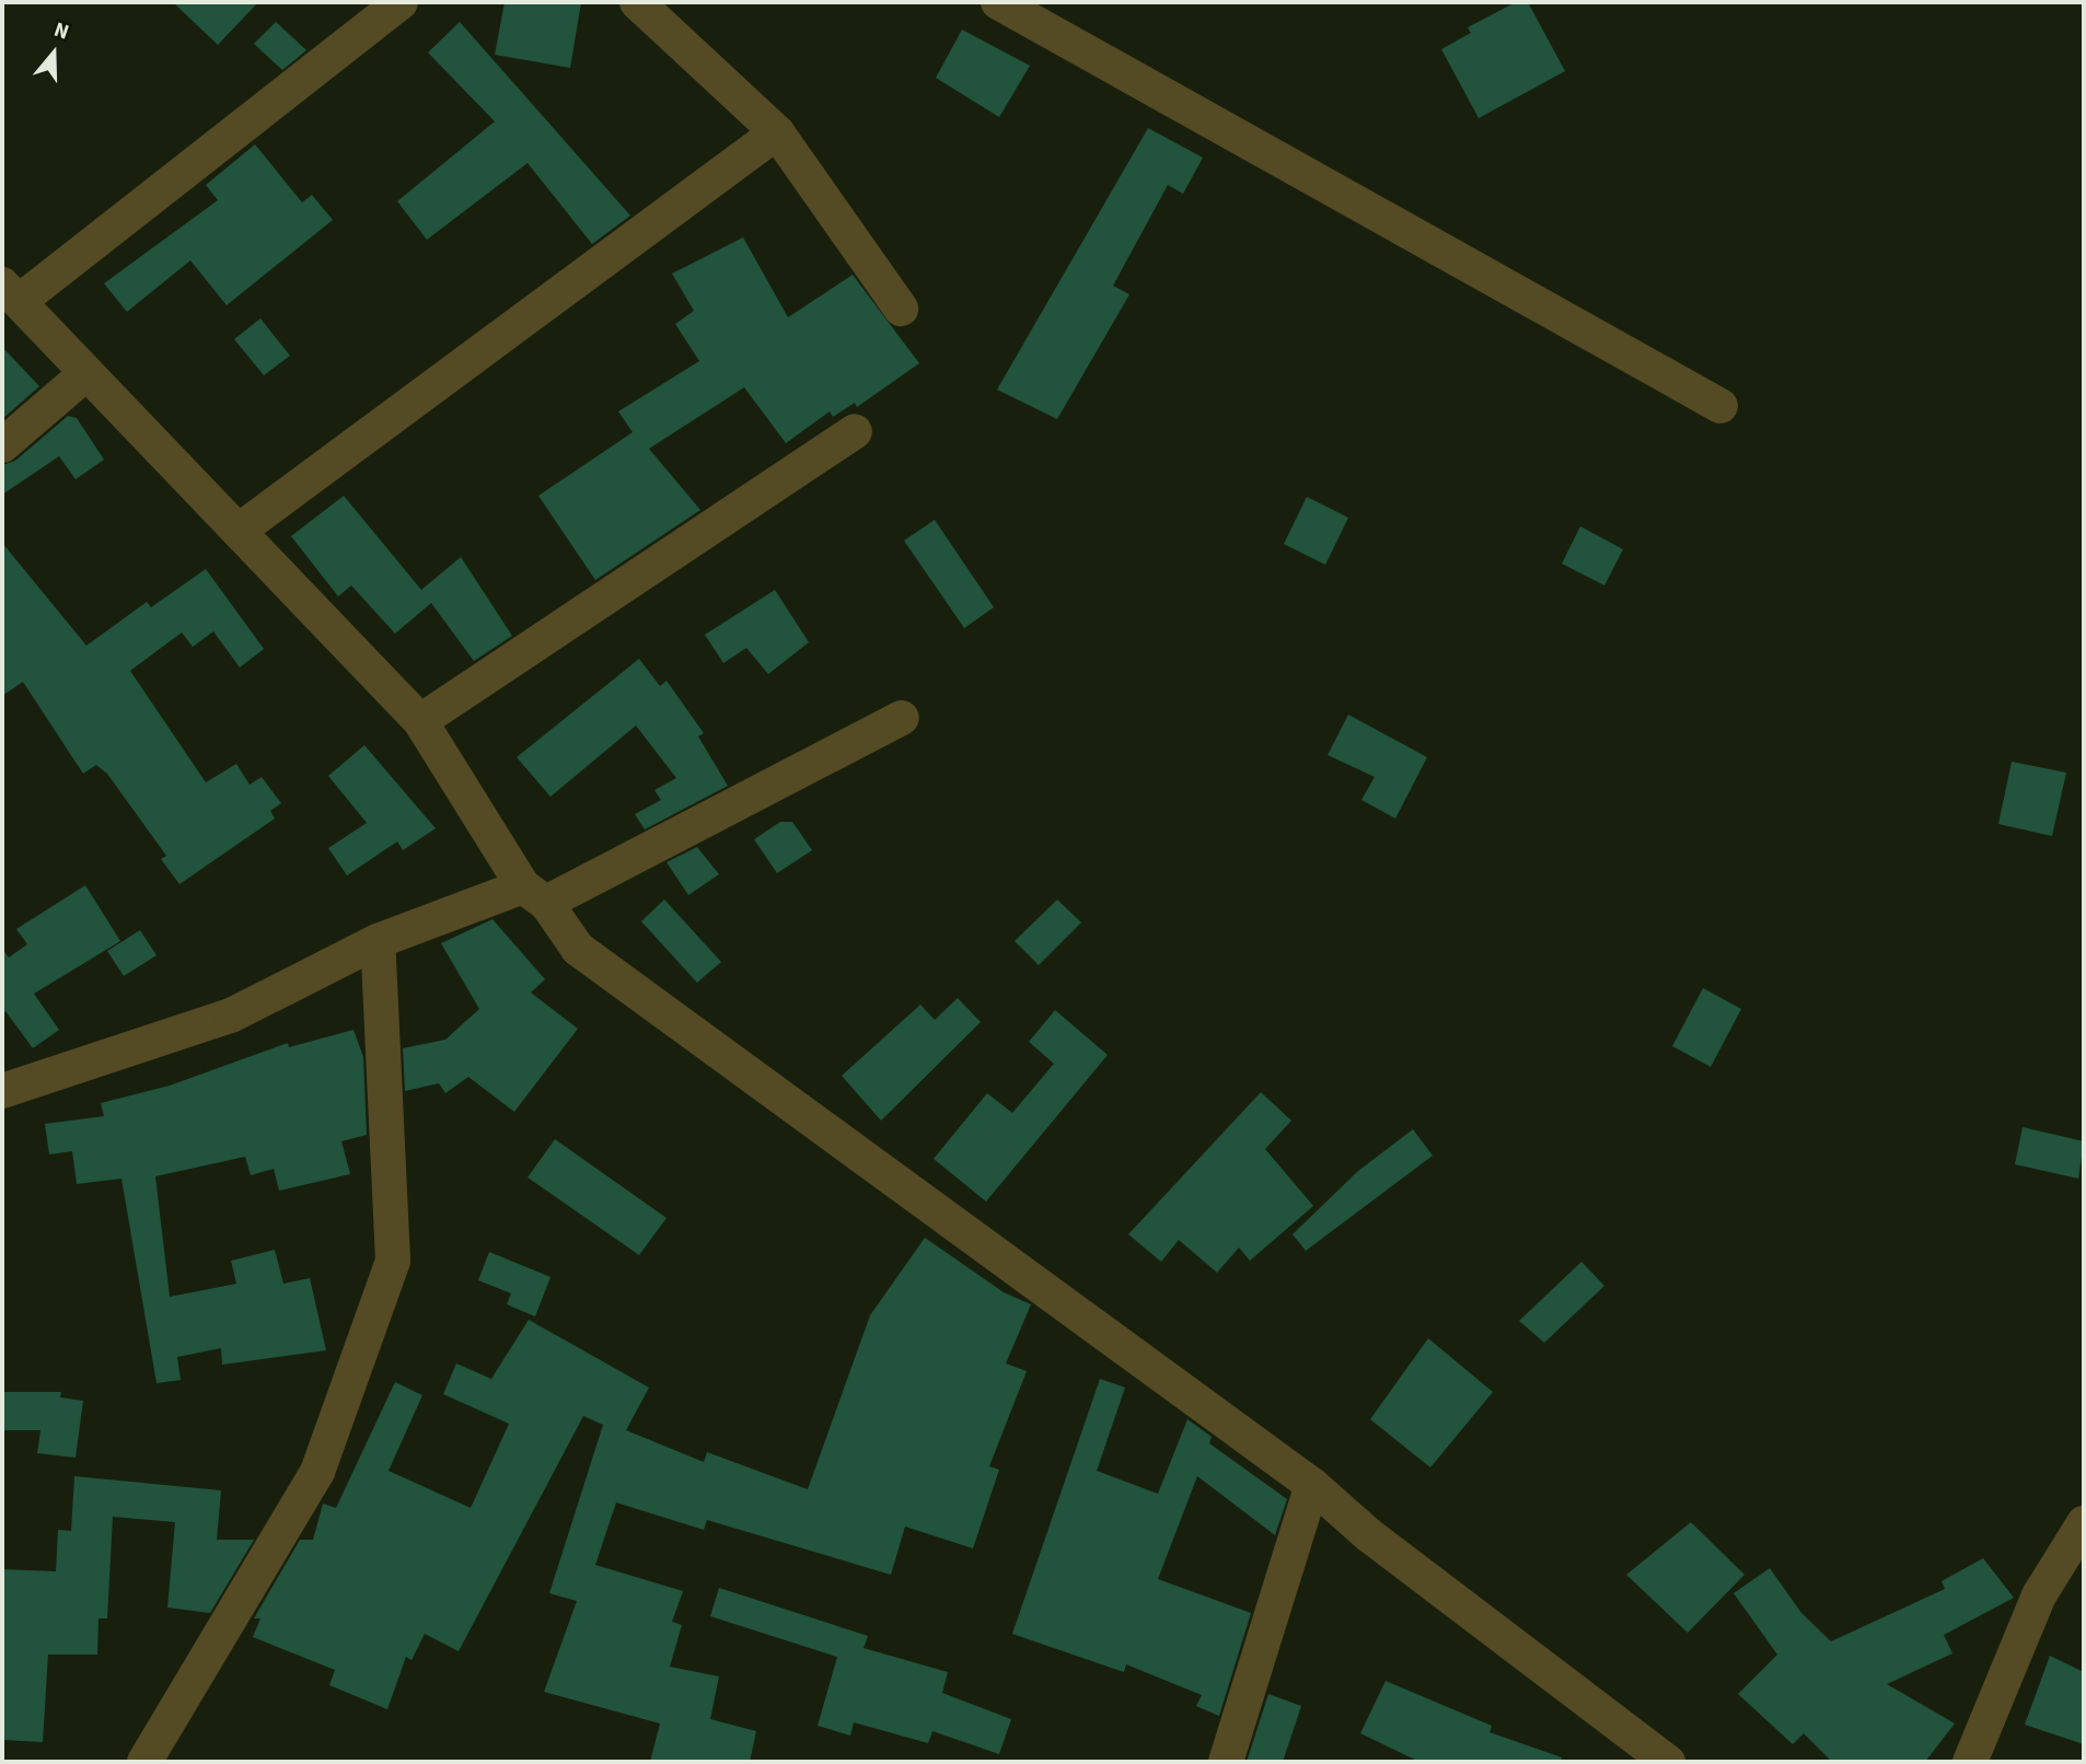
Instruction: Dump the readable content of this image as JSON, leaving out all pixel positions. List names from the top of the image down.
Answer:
{
  "north": "top"
}
